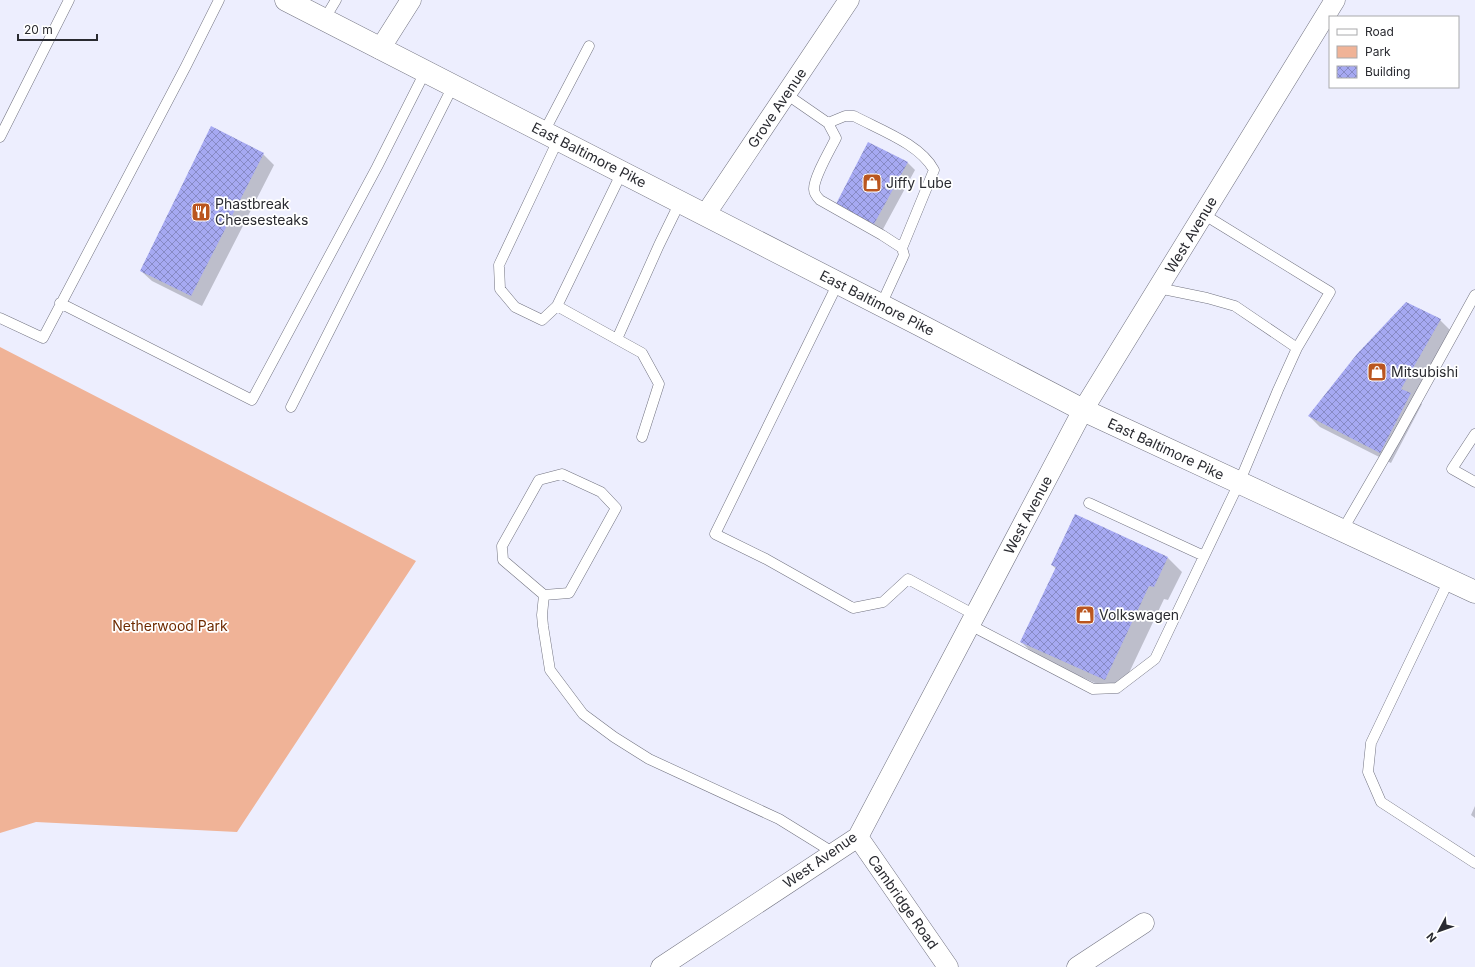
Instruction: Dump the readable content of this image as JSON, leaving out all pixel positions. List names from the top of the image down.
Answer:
{
  "streets": {
    "main road": ["East Baltimore Pike"],
    "street": ["Grove Avenue", "West Avenue", "Cambridge Road"]
  },
  "crossings": [
    ["Grove Avenue", "East Baltimore Pike"],
    ["East Baltimore Pike", "West Avenue"],
    ["West Avenue", "Cambridge Road"]
  ],
  "parks": ["Netherwood Park"],
  "places": {
    "shop": ["Jiffy Lube", "Mitsubishi", "Volkswagen"],
    "restaurant": ["Phastbreak Cheesesteaks"]
  },
  "legend": ["Road", "Park", "Building"],
  "scale_bar": "20 m",
  "north": "bottom left"
}
